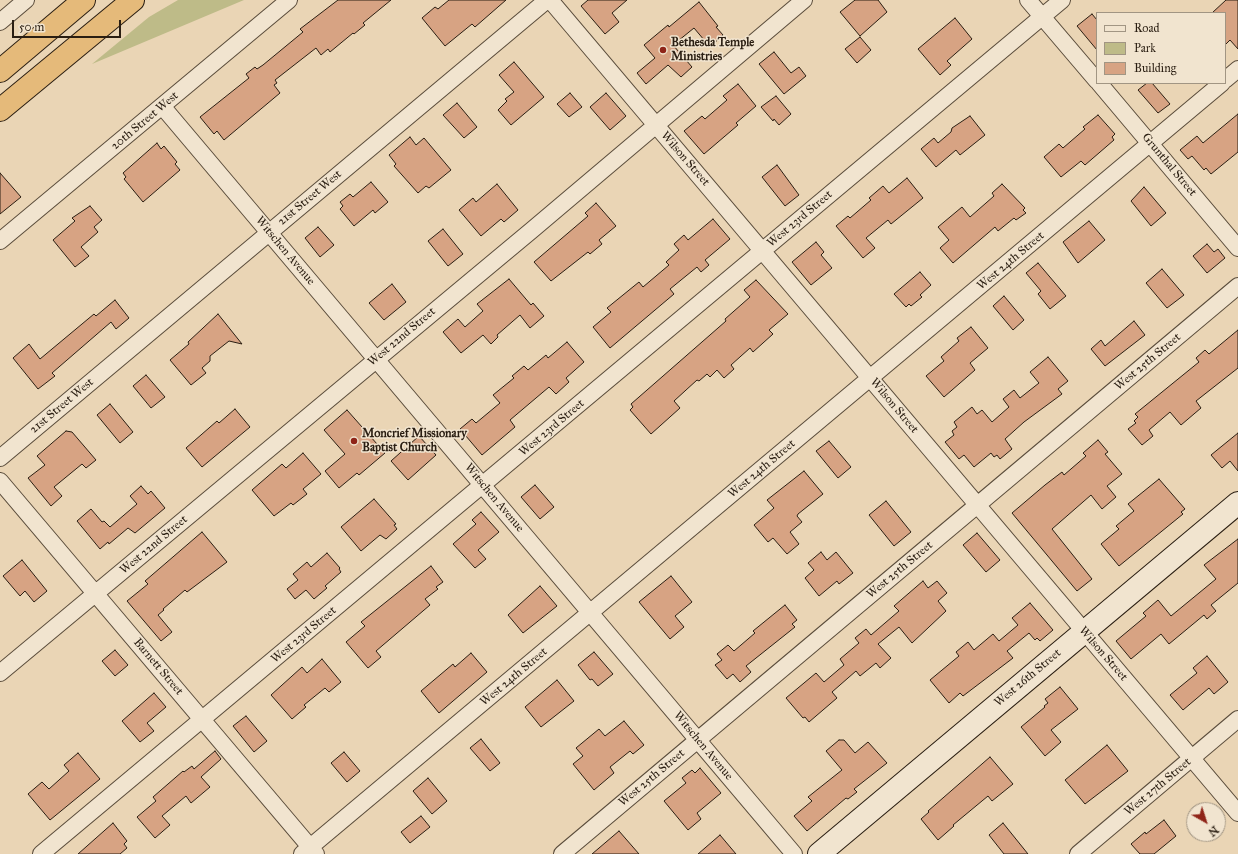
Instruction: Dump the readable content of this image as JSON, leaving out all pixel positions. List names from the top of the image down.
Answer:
{
  "streets": {
    "main road": ["West 26th Street"],
    "street": [
      "20th Street West",
      "Wilson Street",
      "Grunthal Street",
      "21st Street West",
      "West 23rd Street",
      "Witschen Avenue",
      "West 24th Street",
      "West 22nd Street",
      "West 25th Street",
      "Barnett Street",
      "West 27th Street"
    ]
  },
  "crossings": [
    ["20th Street West", "Witschen Avenue"],
    ["Wilson Street", "West 23rd Street"],
    ["Wilson Street", "West 24th Street"],
    ["Wilson Street", "West 22nd Street"],
    ["Wilson Street", "West 25th Street"],
    ["Wilson Street", "West 26th Street"],
    ["Wilson Street", "West 27th Street"],
    ["Grunthal Street", "West 23rd Street"],
    ["Grunthal Street", "West 24th Street"],
    ["21st Street West", "Witschen Avenue"],
    ["West 23rd Street", "Witschen Avenue"],
    ["West 23rd Street", "Barnett Street"],
    ["Witschen Avenue", "West 24th Street"],
    ["Witschen Avenue", "West 22nd Street"],
    ["Witschen Avenue", "West 25th Street"],
    ["West 24th Street", "Barnett Street"],
    ["West 22nd Street", "Barnett Street"]
  ],
  "places": ["Bethesda Temple Ministries", "Moncrief Missionary Baptist Church"],
  "legend": ["Road", "Park", "Building"],
  "scale_bar": "50 m",
  "north": "bottom right"
}
